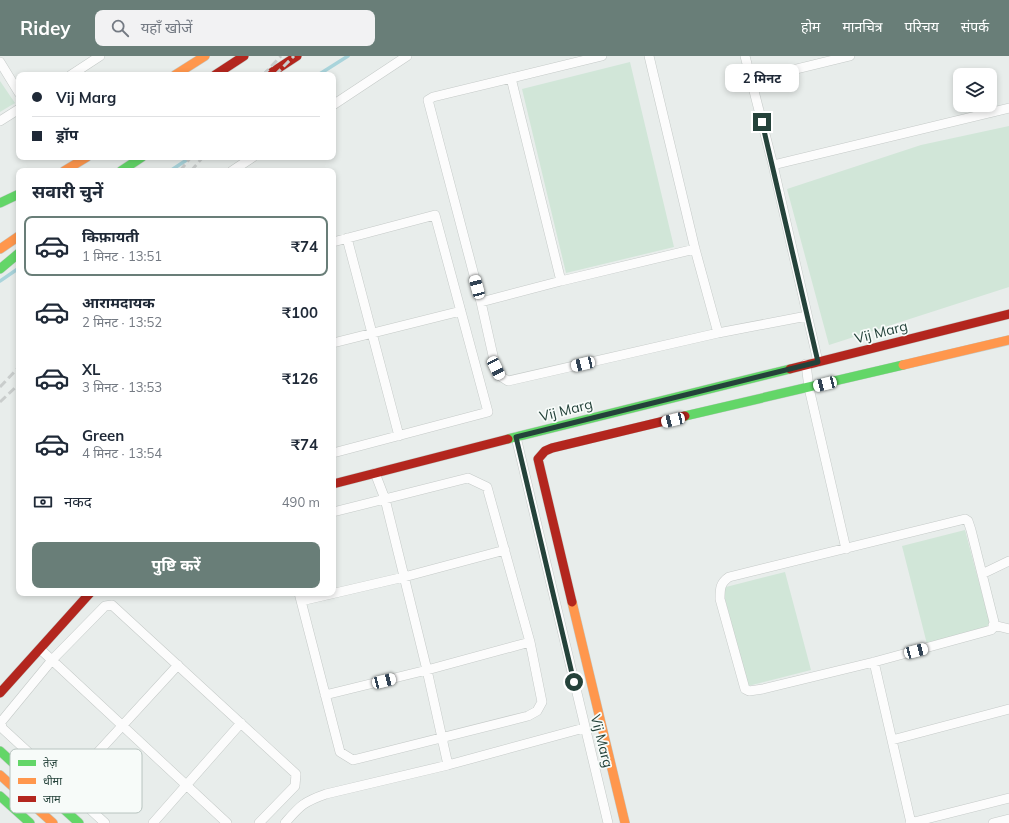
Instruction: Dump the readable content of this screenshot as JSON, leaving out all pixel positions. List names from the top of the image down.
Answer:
{
  "streets": {
    "street": ["Vij Marg"]
  },
  "legend": ["तेज़", "धीमा", "जाम"],
  "page": {
    "header": "Ridey",
    "search": "यहाँ खोजें",
    "nav": [
      "होम",
      "मानचित्र",
      "परिचय",
      "संपर्क"
    ],
    "bubble": "2 मिनट",
    "banner": ["Vij Marg", "ड्रॉप"],
    "heading": "सवारी चुनें",
    "list": [
      {
        "name": "किफ़ायती",
        "note": "1 मिनट · 13:51",
        "value": "₹74"
      },
      {
        "name": "आरामदायक",
        "note": "2 मिनट · 13:52",
        "value": "₹100"
      },
      {
        "name": "XL",
        "note": "3 मिनट · 13:53",
        "value": "₹126"
      },
      {
        "name": "Green",
        "note": "4 मिनट · 13:54",
        "value": "₹74"
      }
    ],
    "pay": ["नकद", "490 m"],
    "buttons": "पुष्टि करें"
  }
}
